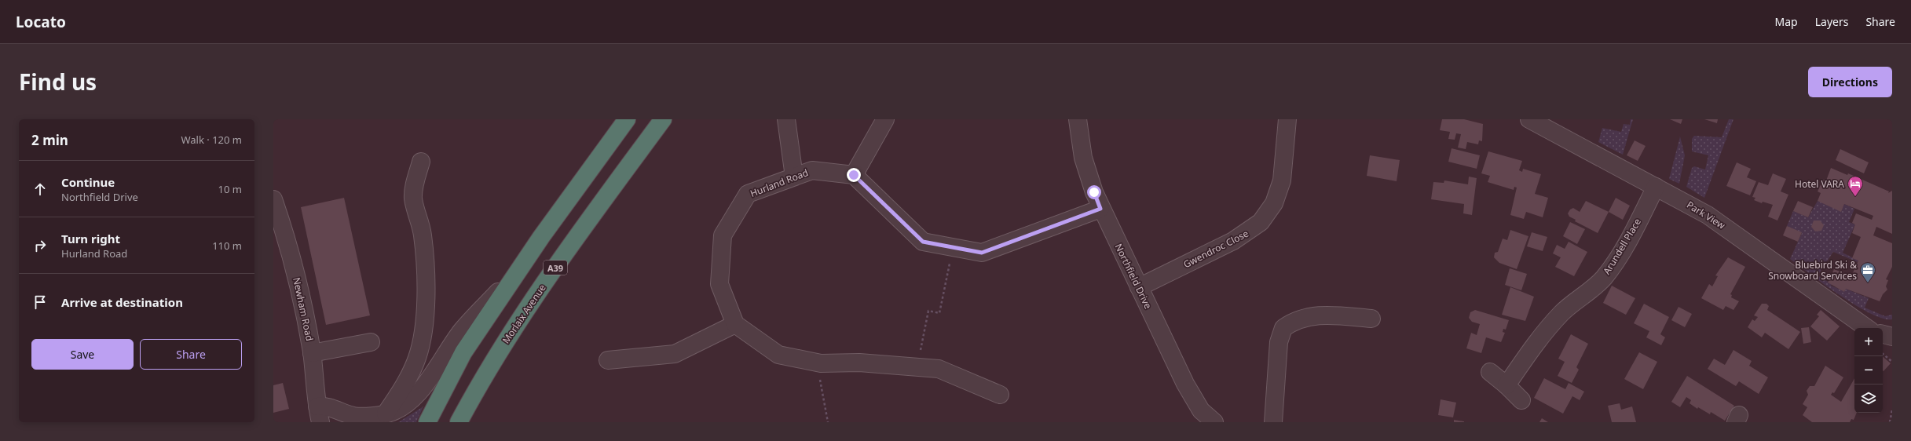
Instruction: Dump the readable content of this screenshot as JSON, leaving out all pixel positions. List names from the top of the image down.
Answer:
{
  "streets": {
    "highway": ["A39", "Morlaix Avenue"],
    "street": [
      "Hurland Road",
      "Park View",
      "Arundell Place",
      "Gwendroc Close",
      "Northfield Drive",
      "Newham Road"
    ]
  },
  "crossings": [
    ["Park View", "Arundell Place"],
    ["Gwendroc Close", "Northfield Drive"]
  ],
  "places": {
    "hotel": ["Hotel VARA"],
    "office": ["Bluebird Ski & Snowboard Services"]
  },
  "page": {
    "header": "Locato",
    "nav": ["Map", "Layers", "Share"],
    "title": "Find us",
    "buttons": [
      "Directions",
      ["Save", "Share"]
    ],
    "heading": ["2 min", "Walk · 120 m"],
    "list": [
      ["Continue", "Northfield Drive", "10 m"],
      ["Turn right", "Hurland Road", "110 m"],
      "Arrive at destination"
    ],
    "map_buttons": ["+", "−"]
  }
}
